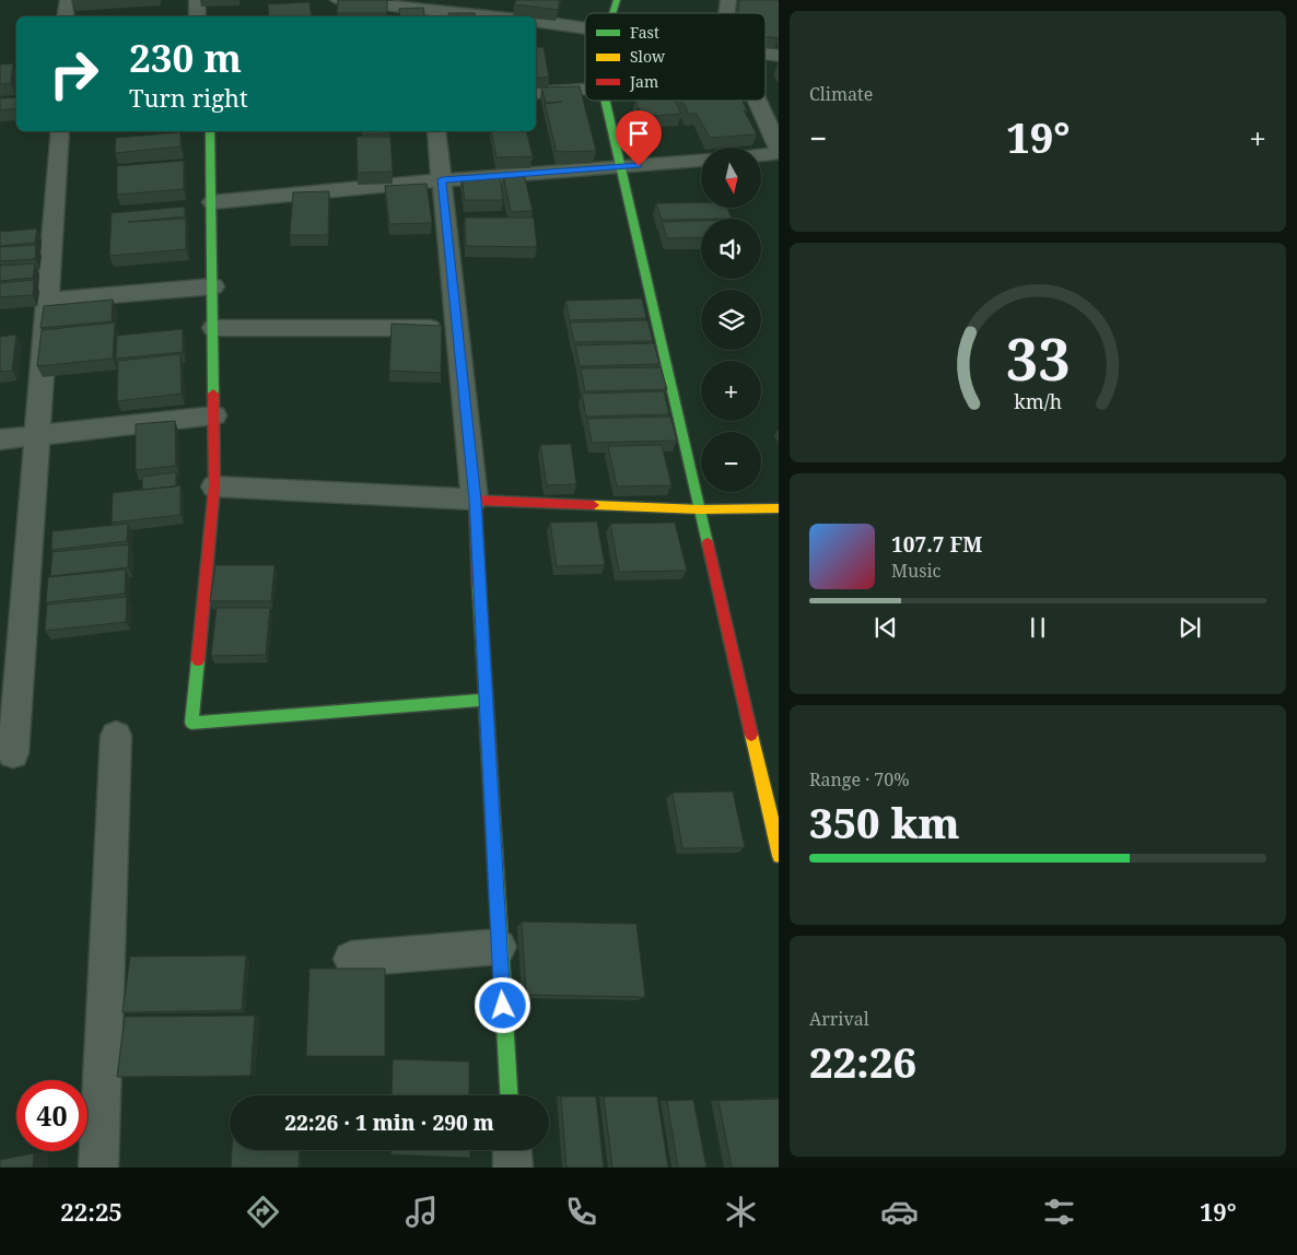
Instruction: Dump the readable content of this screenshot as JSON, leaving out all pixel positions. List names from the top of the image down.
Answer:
{
  "legend": ["Fast", "Slow", "Jam"],
  "north": "bottom",
  "page": {
    "tile": [
      "Climate",
      ["Range · 70%", "350 km"],
      ["Arrival", "22:26"]
    ],
    "turn": ["230 m", "Turn right"],
    "heat": ["−", "19°", "+"],
    "map_buttons": ["+", "−"],
    "song": ["107.7 FM", "Music"],
    "limit": "40",
    "trip": "22:26 · 1 min · 290 m",
    "tabs": ["22:25", "19°"],
    "gauge": ["33", "km/h"]
  }
}
